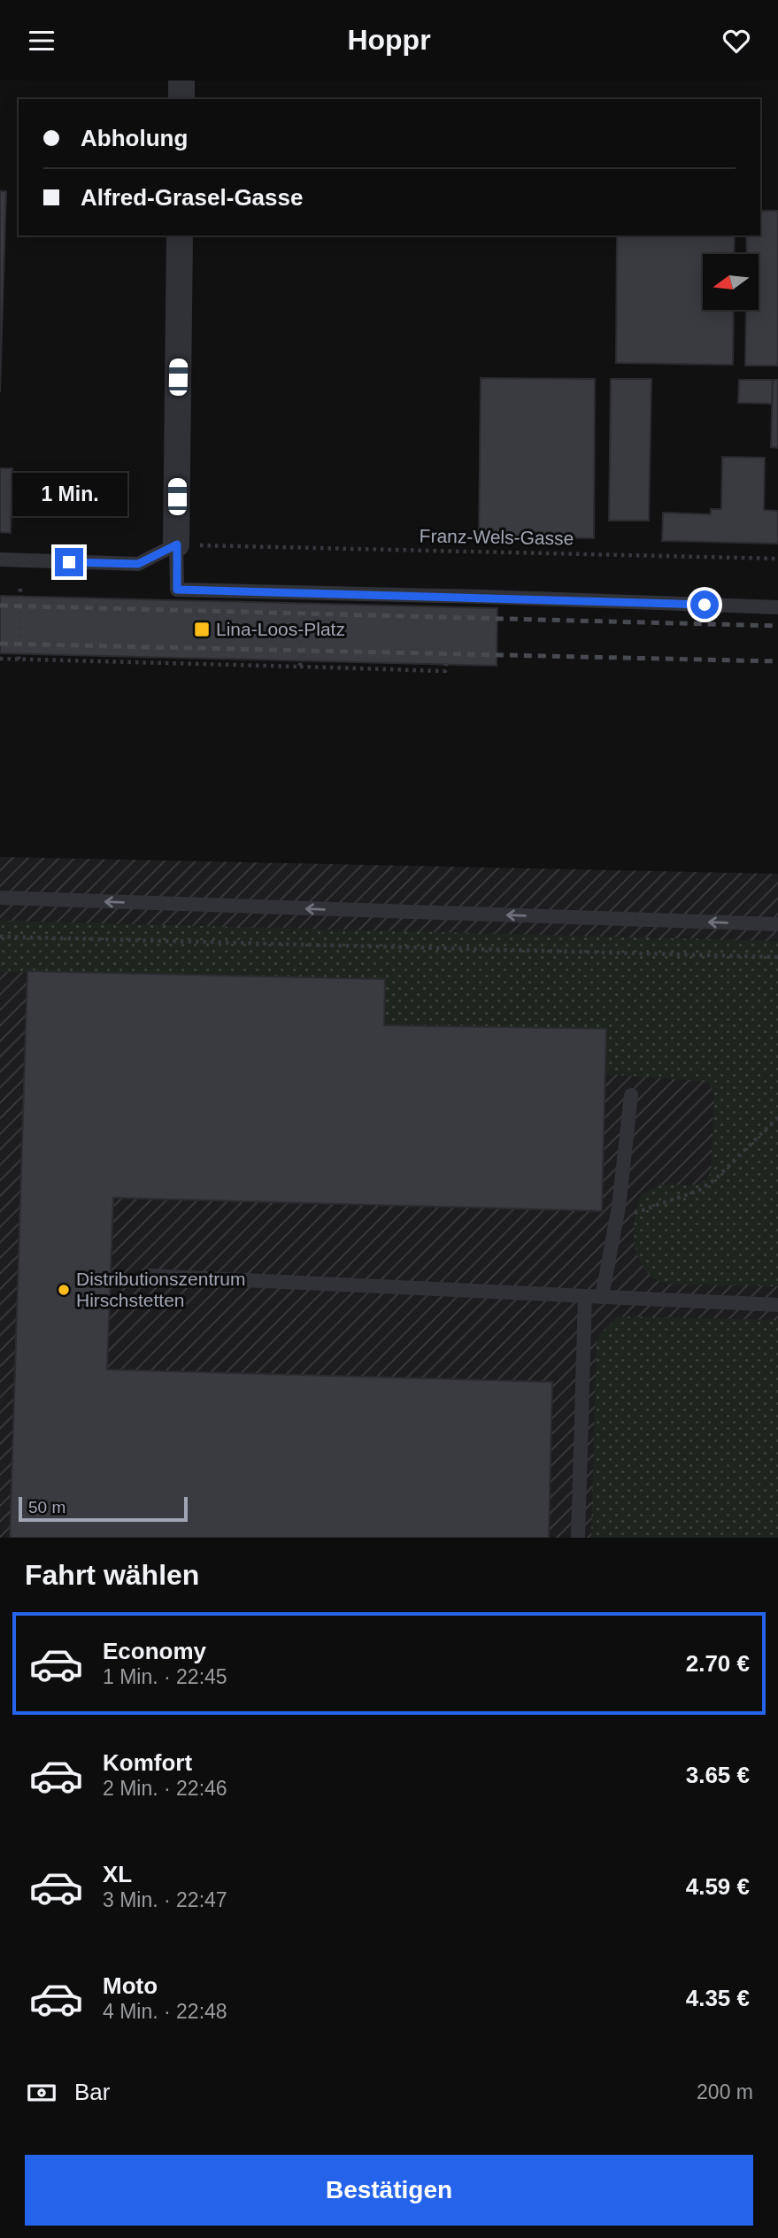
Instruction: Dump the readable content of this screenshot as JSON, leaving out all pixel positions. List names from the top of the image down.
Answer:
{
  "streets": {
    "path": ["Franz-Wels-Gasse"]
  },
  "places": {
    "transit": ["Lina-Loos-Platz"],
    "other": ["Distributionszentrum Hirschstetten"]
  },
  "scale_bar": "50 m",
  "north": "left",
  "page": {
    "header": "Hoppr",
    "banner": ["Abholung", "Alfred-Grasel-Gasse"],
    "bubble": "1 Min.",
    "scale": "50 m",
    "heading": "Fahrt wählen",
    "list": [
      {
        "name": "Economy",
        "note": "1 Min. · 22:45",
        "value": "2.70 €"
      },
      {
        "name": "Komfort",
        "note": "2 Min. · 22:46",
        "value": "3.65 €"
      },
      {
        "name": "XL",
        "note": "3 Min. · 22:47",
        "value": "4.59 €"
      },
      {
        "name": "Moto",
        "note": "4 Min. · 22:48",
        "value": "4.35 €"
      }
    ],
    "pay": ["Bar", "200 m"],
    "buttons": "Bestätigen"
  }
}
